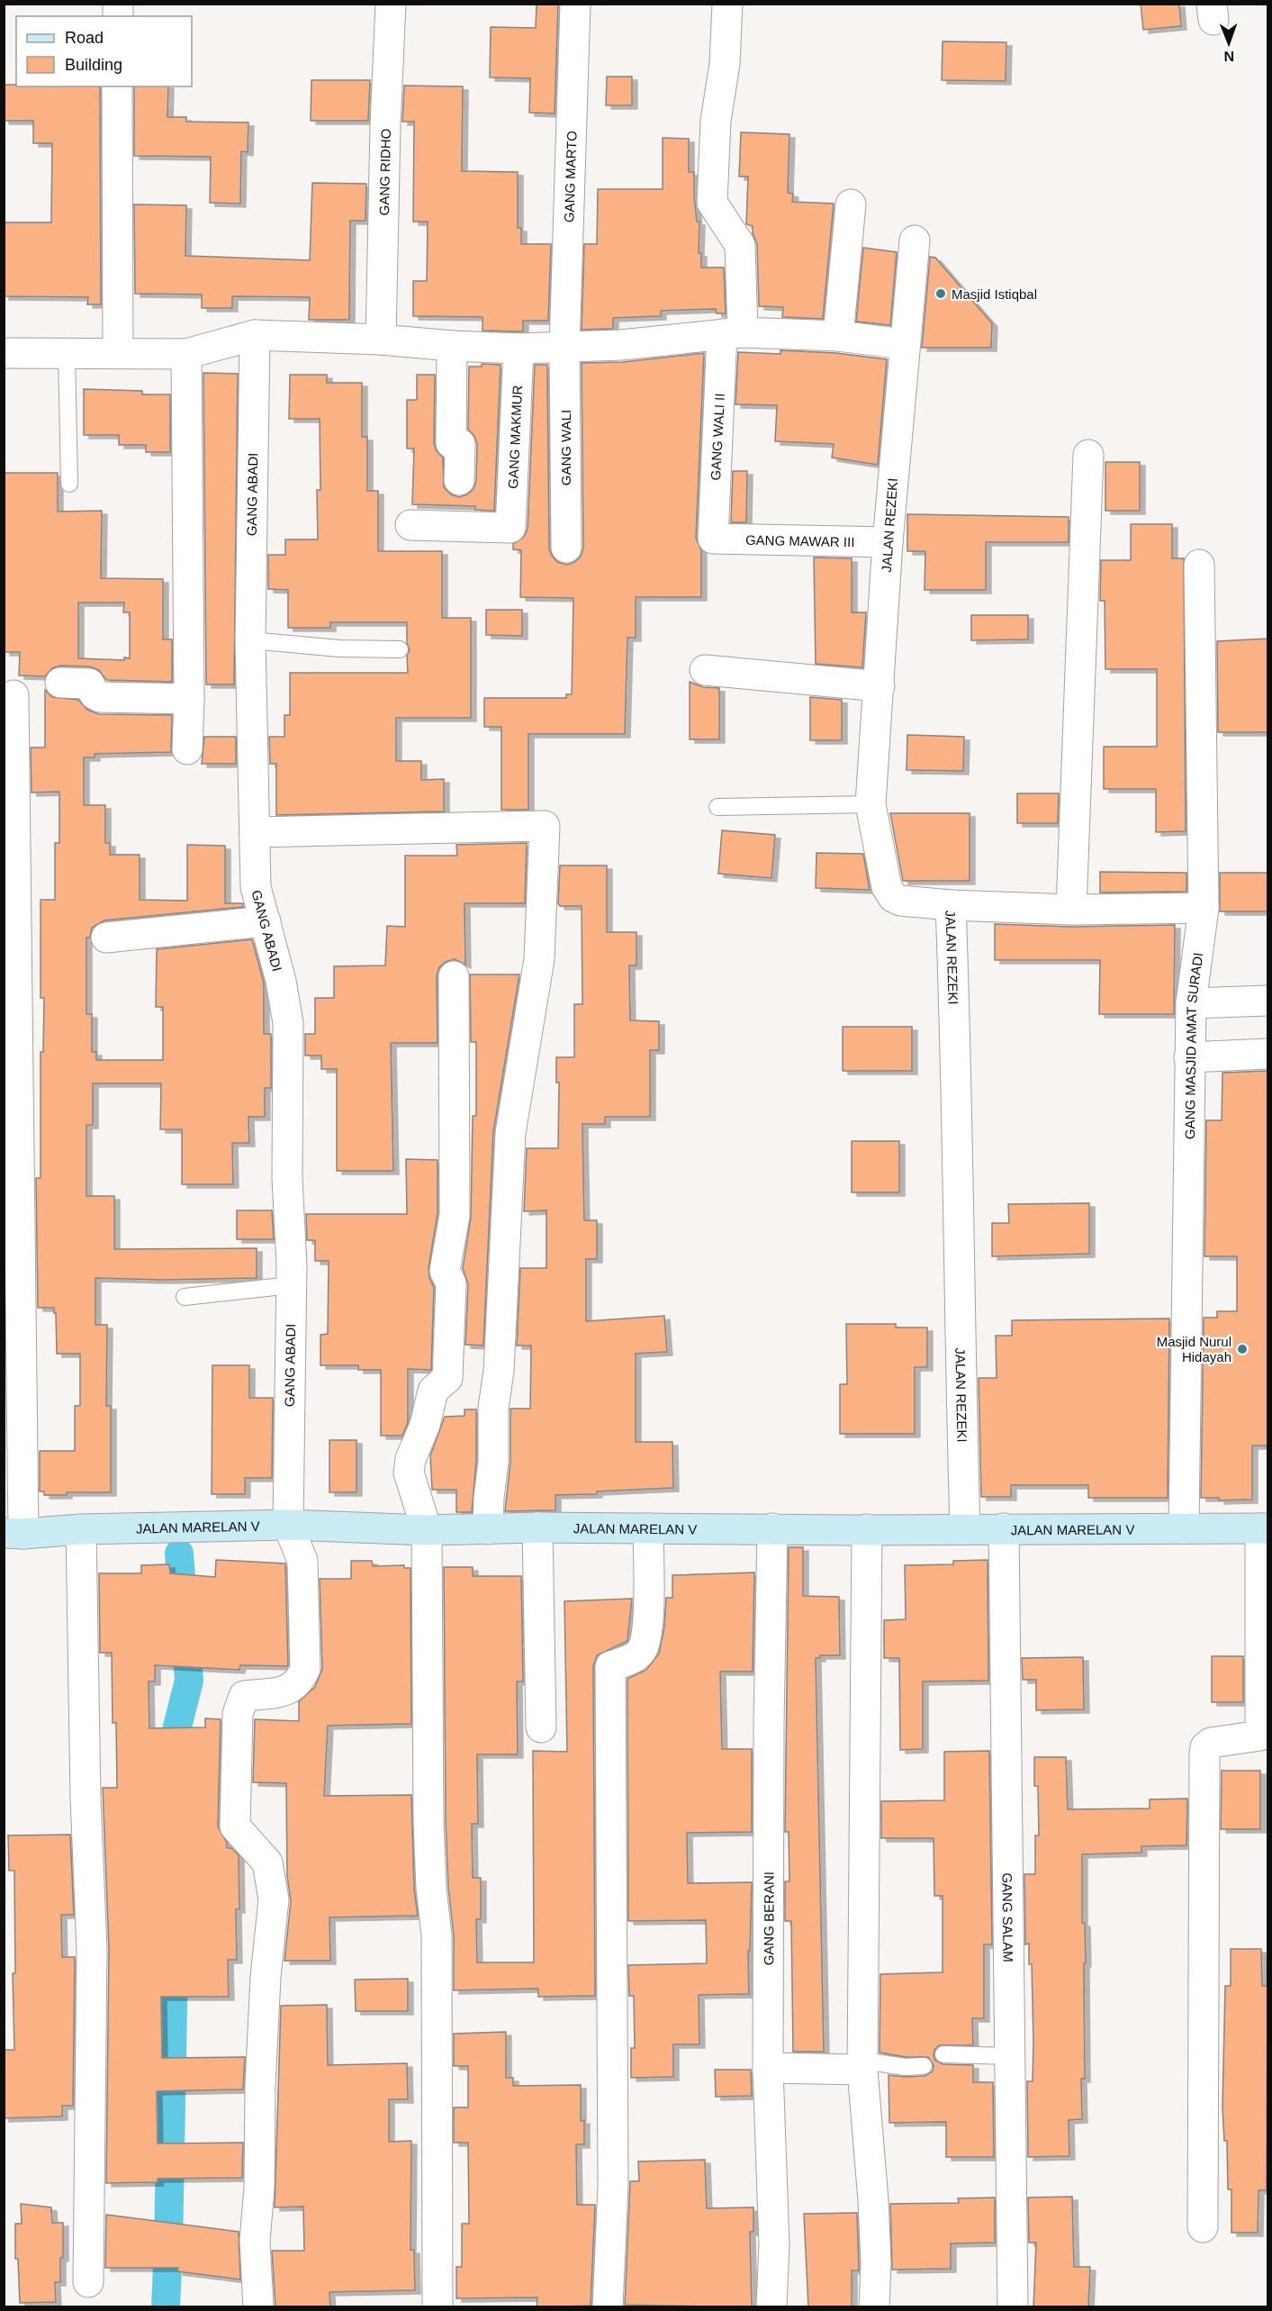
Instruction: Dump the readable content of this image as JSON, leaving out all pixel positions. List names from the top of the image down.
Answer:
{
  "streets": {
    "street": [
      "GANG RIDHO",
      "GANG MARTO",
      "GANG WALI II",
      "GANG MAKMUR",
      "GANG WALI",
      "GANG ABADI",
      "JALAN REZEKI",
      "GANG MAWAR III",
      "GANG MASJID AMAT SURADI",
      "JALAN MARELAN V",
      "GANG SALAM",
      "GANG BERANI"
    ]
  },
  "crossings": [
    ["GANG MARTO", "GANG WALI"],
    ["GANG WALI II", "GANG MAWAR III"],
    ["GANG ABADI", "JALAN MARELAN V"],
    ["JALAN REZEKI", "GANG MAWAR III"],
    ["JALAN REZEKI", "JALAN MARELAN V"],
    ["GANG MASJID AMAT SURADI", "JALAN MARELAN V"],
    ["JALAN MARELAN V", "GANG SALAM"],
    ["JALAN MARELAN V", "GANG BERANI"]
  ],
  "places": ["Masjid Istiqbal", "Masjid Nurul Hidayah"],
  "legend": ["Road", "Building"],
  "north": "bottom"
}
